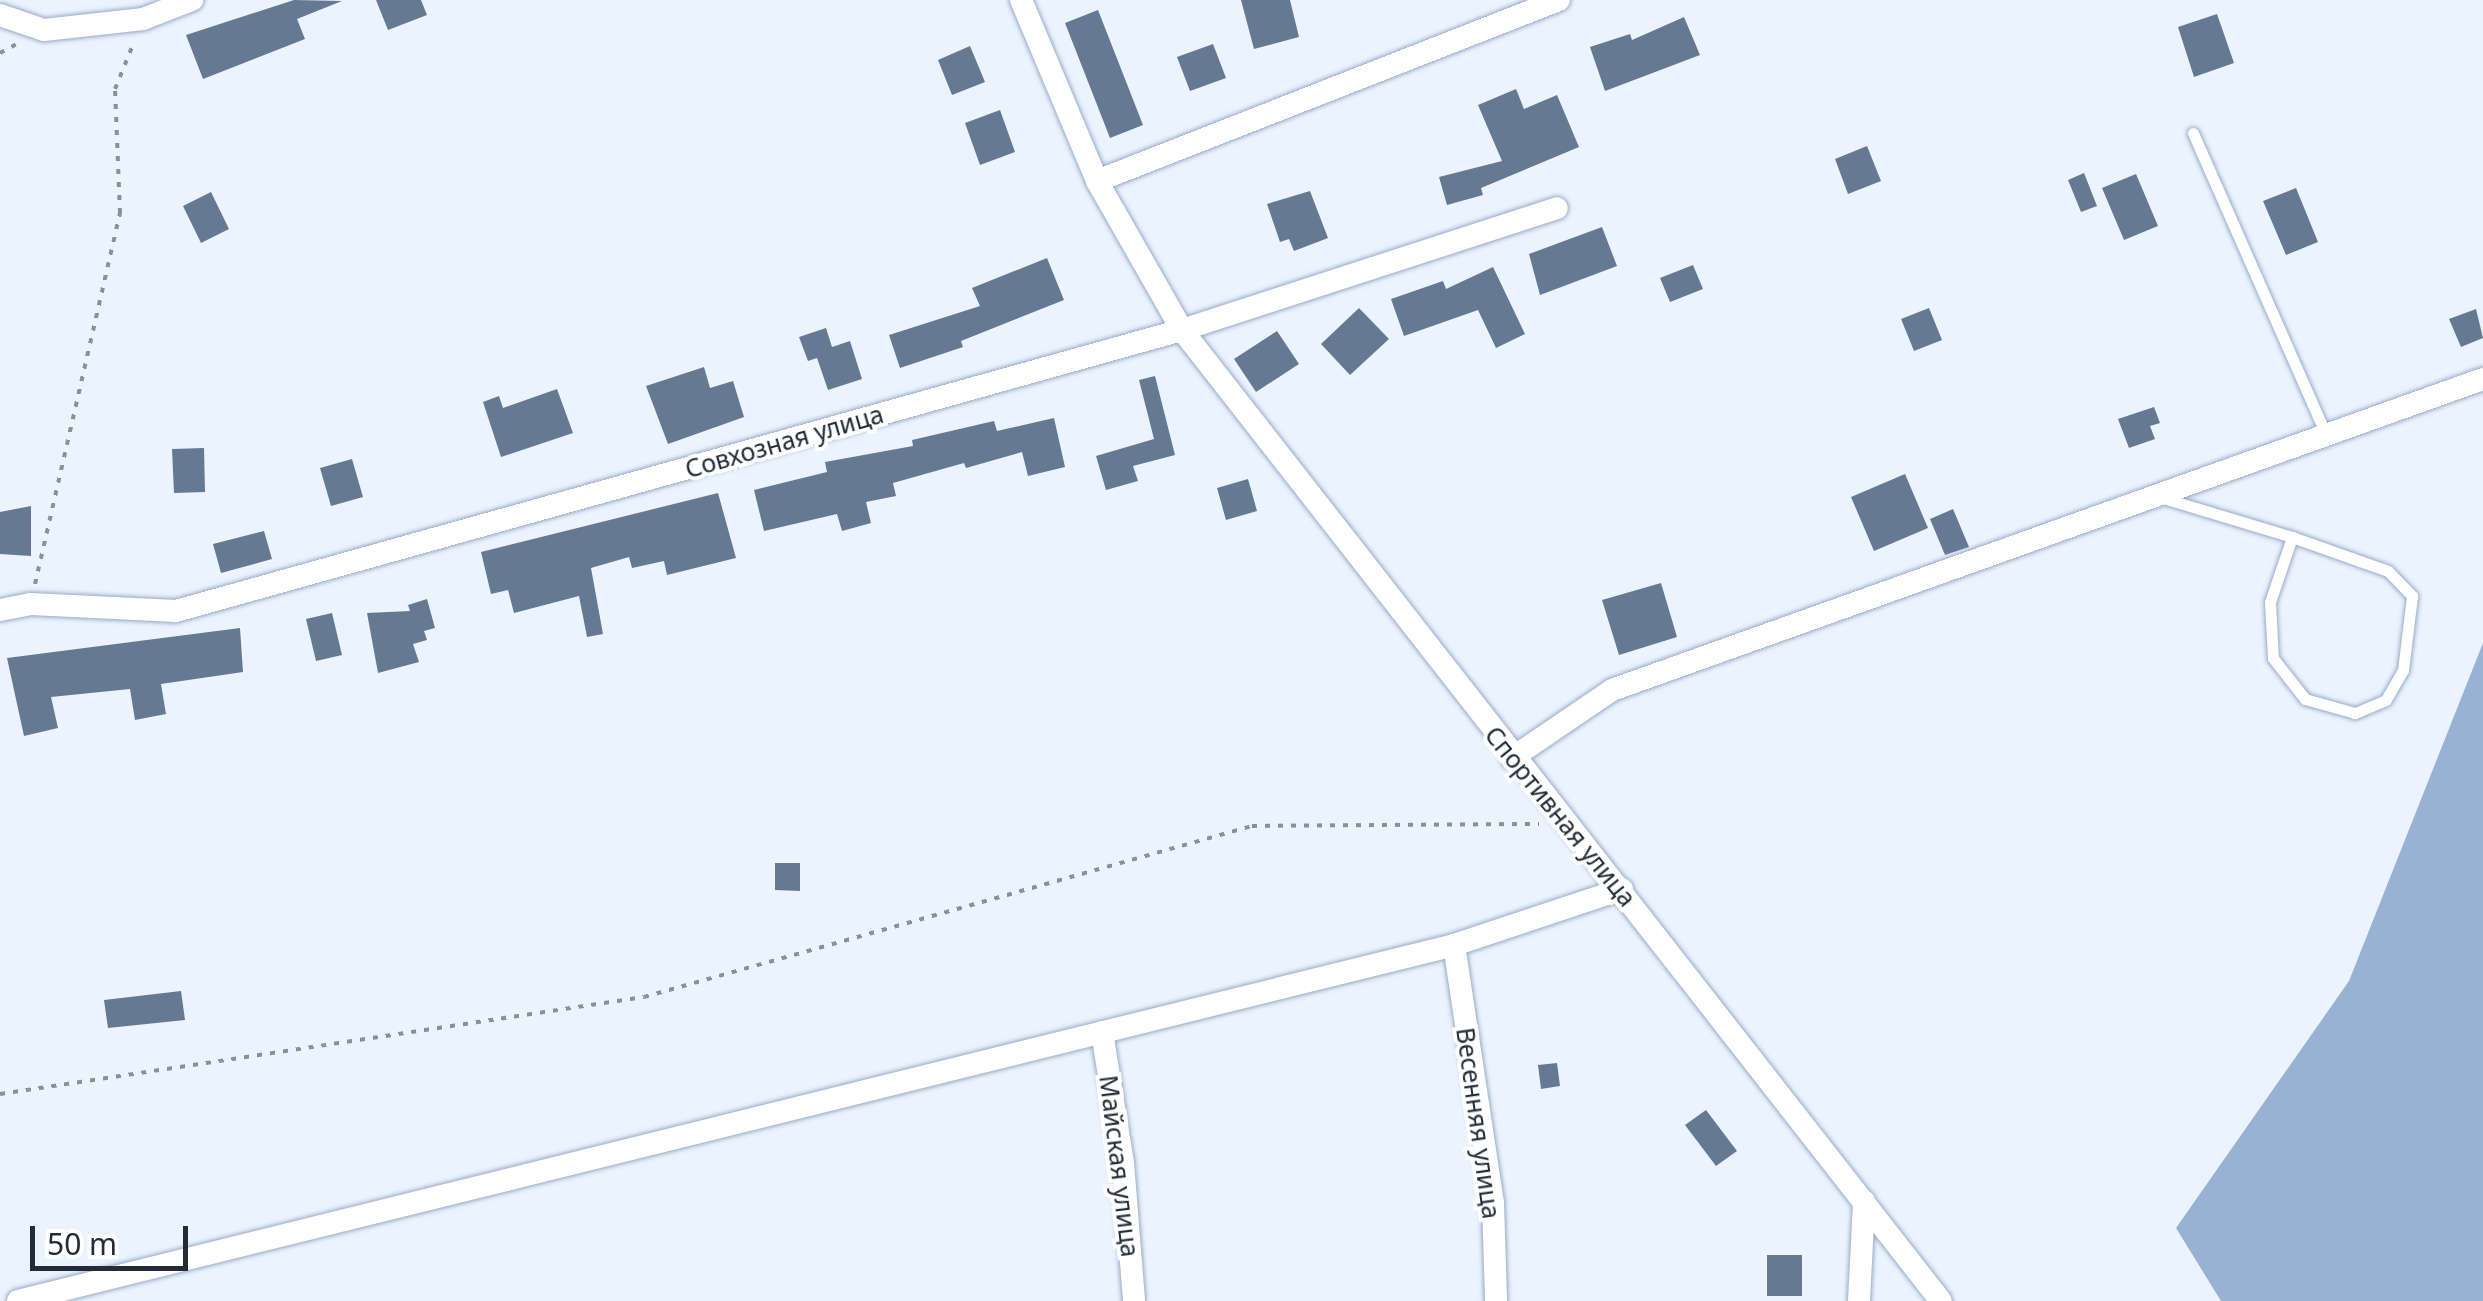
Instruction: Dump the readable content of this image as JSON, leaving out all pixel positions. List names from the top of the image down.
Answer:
{
  "streets": {
    "street": [
      "Совхозная улица",
      "Спортивная улица",
      "Весенняя улица",
      "Майская улица"
    ]
  },
  "crossings": [
    ["Совхозная улица", "Спортивная улица"]
  ],
  "scale_bar": "50 m"
}
